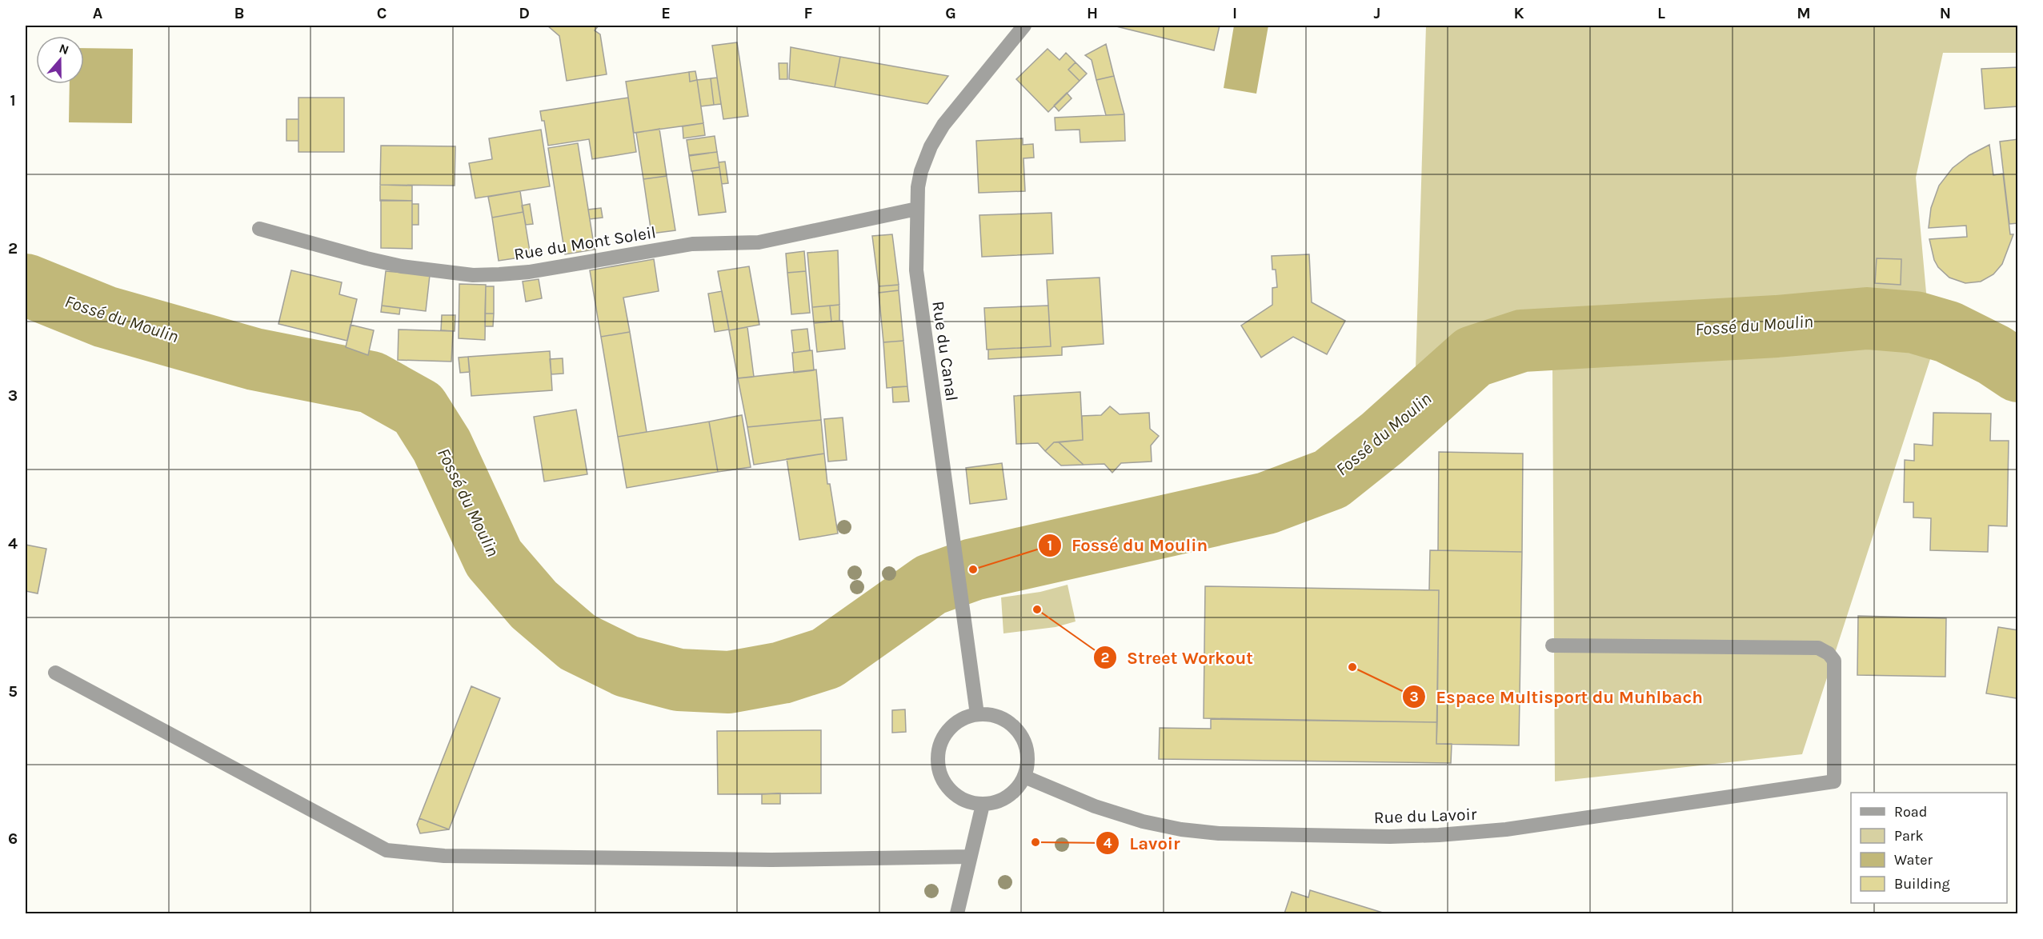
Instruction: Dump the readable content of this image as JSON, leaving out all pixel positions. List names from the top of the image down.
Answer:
{
  "streets": {
    "street": ["Rue du Mont Soleil", "Rue du Canal", "Rue du Lavoir"]
  },
  "crossings": [
    ["Rue du Mont Soleil", "Rue du Canal"],
    ["Rue du Canal", "Rue du Lavoir"]
  ],
  "water": ["Fossé du Moulin"],
  "places": [
    "Fossé du Moulin",
    "Street Workout",
    "Espace Multisport du Muhlbach",
    "Lavoir"
  ],
  "legend": [
    "Road",
    "Park",
    "Water",
    "Building"
  ],
  "north": "top",
  "grid": {
    "columns": [
      "A",
      "B",
      "C",
      "D",
      "E",
      "F",
      "G",
      "H",
      "I",
      "J",
      "K",
      "L",
      "M",
      "N"
    ],
    "rows": [
      "1",
      "2",
      "3",
      "4",
      "5",
      "6"
    ]
  }
}
